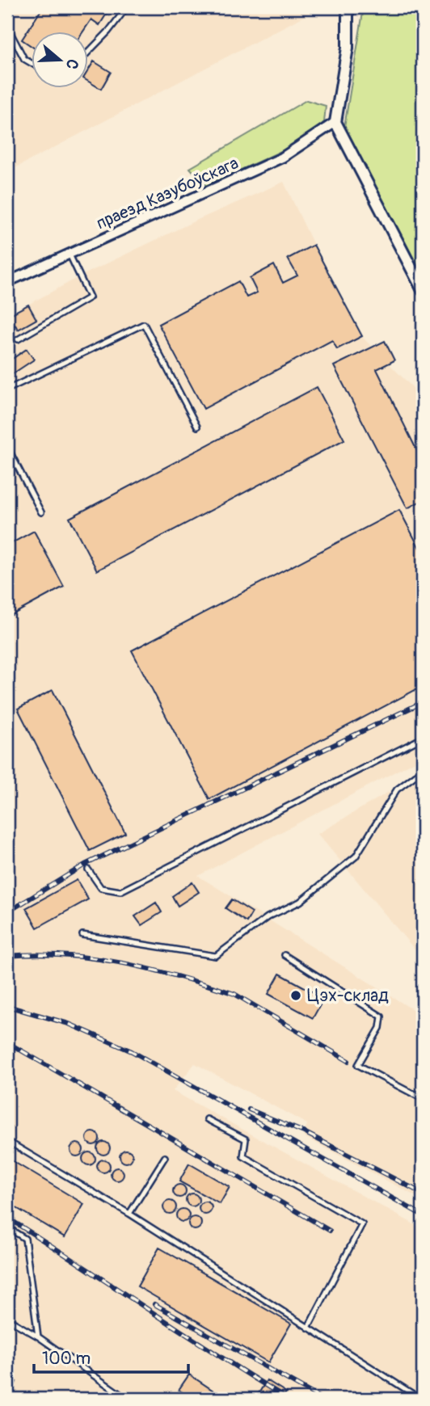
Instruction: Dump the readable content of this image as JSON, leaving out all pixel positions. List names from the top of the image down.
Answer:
{
  "streets": {
    "street": ["праезд Казубоўскага"]
  },
  "places": ["Цэх-склад"],
  "scale_bar": "100 m",
  "north": "right"
}
